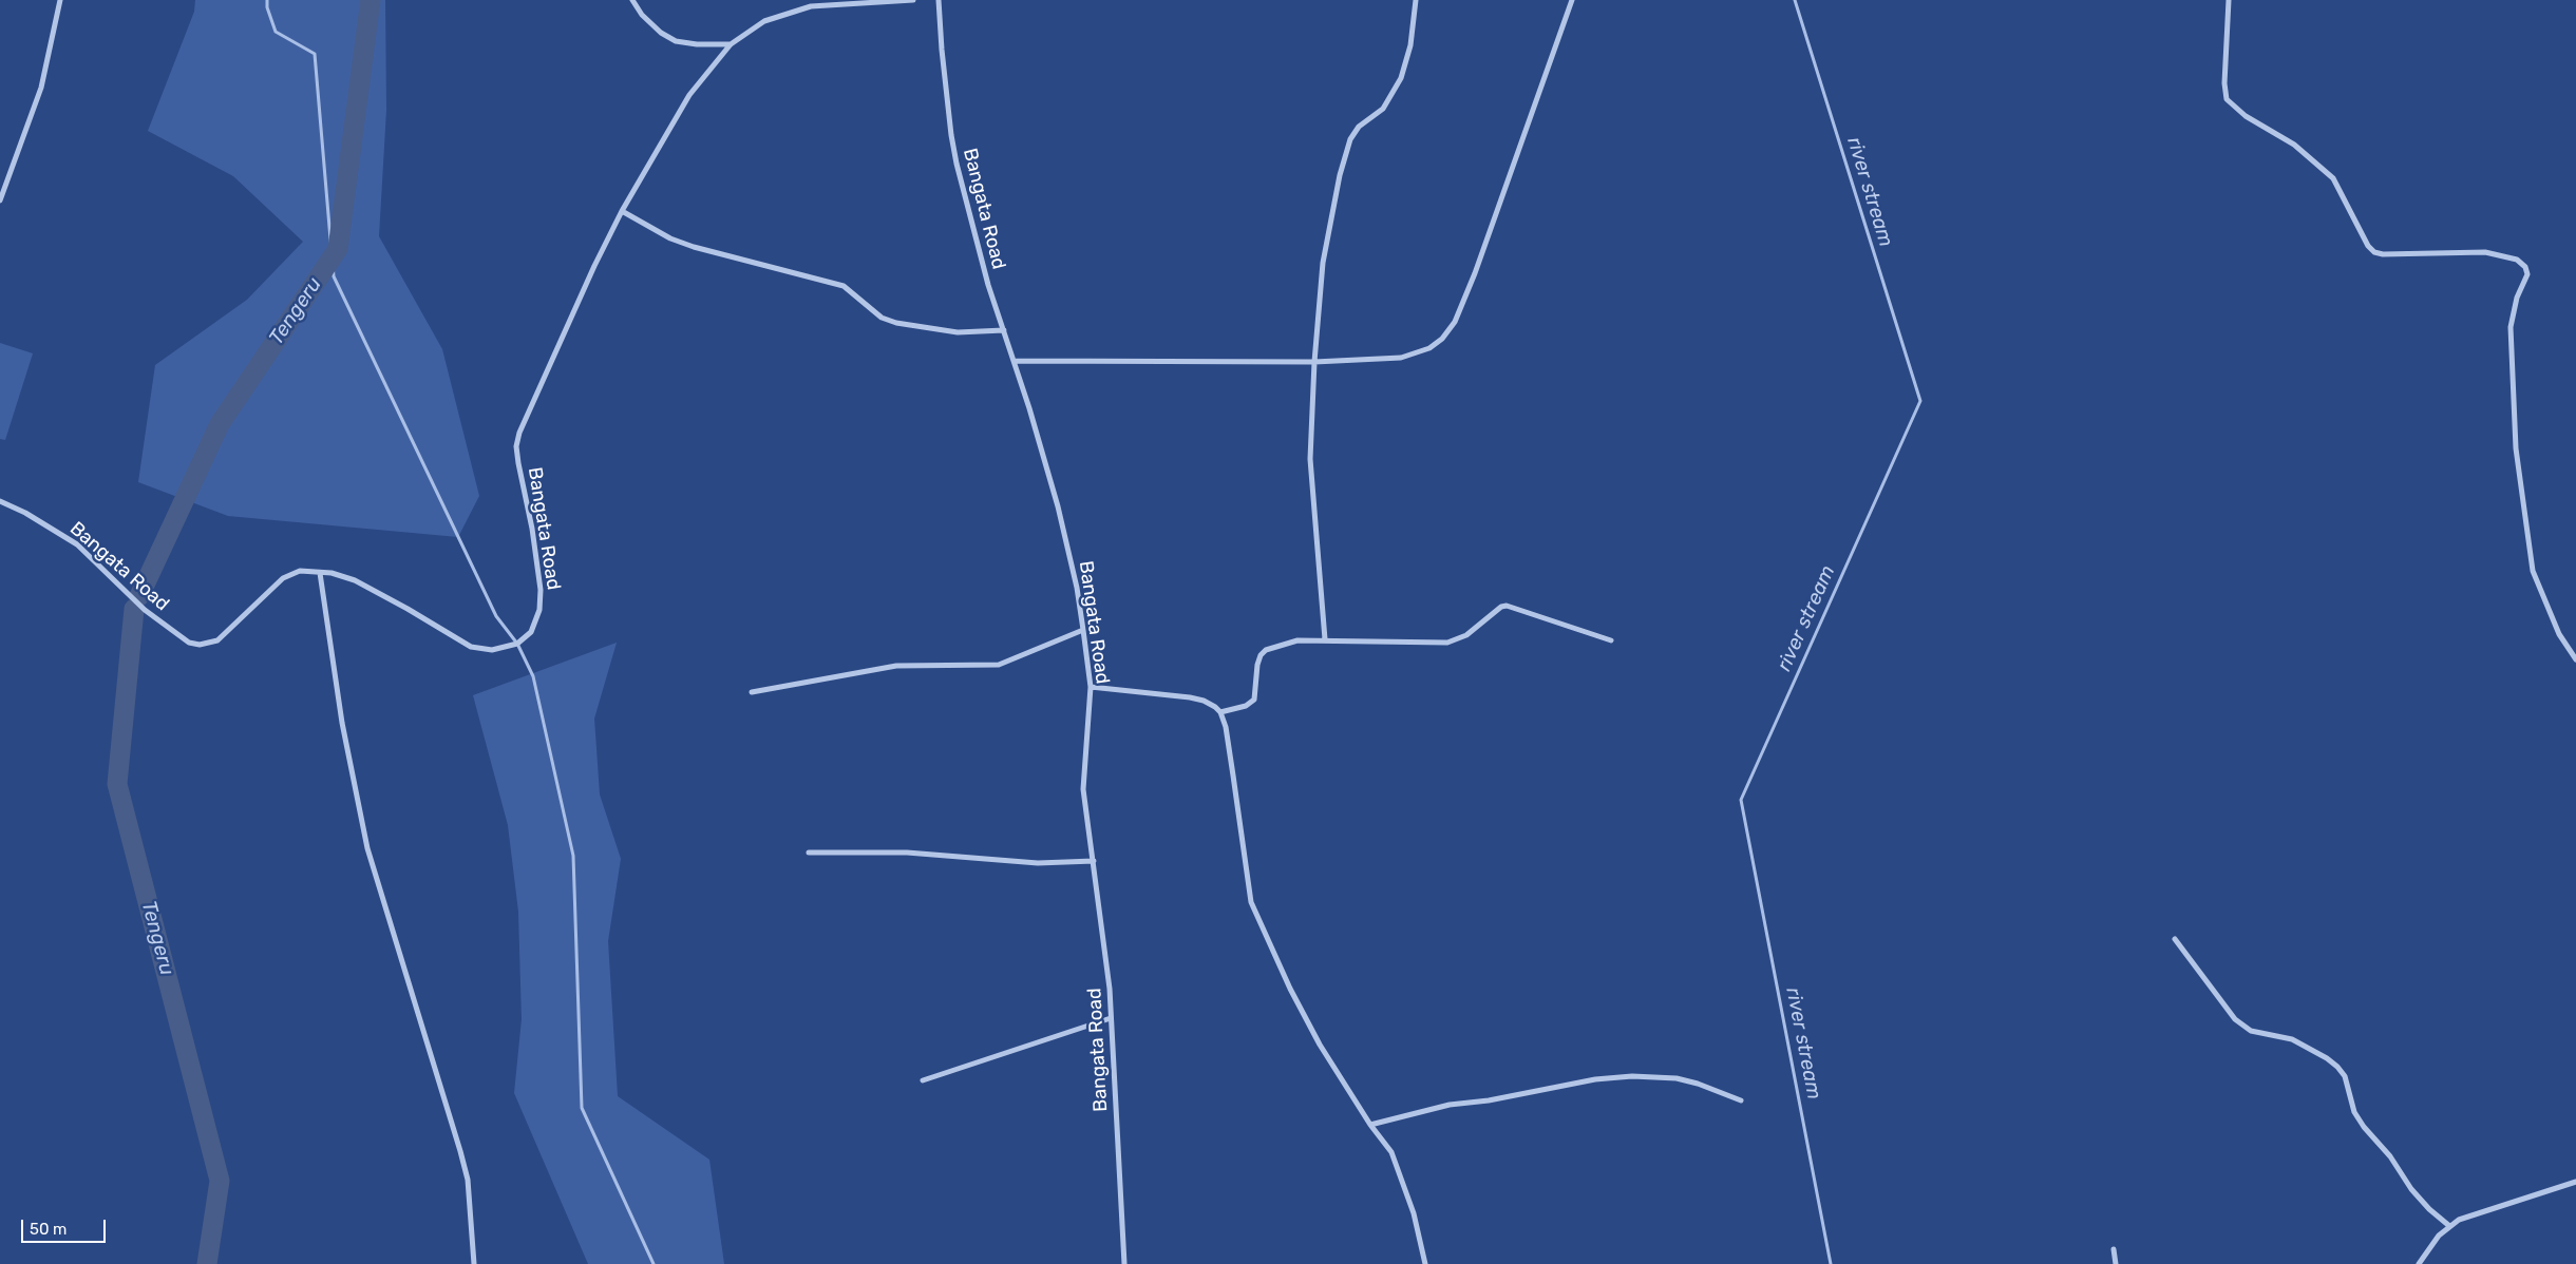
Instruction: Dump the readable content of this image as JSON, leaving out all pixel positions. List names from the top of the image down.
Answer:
{
  "streets": {
    "street": ["Bangata Road"]
  },
  "water": ["river stream", "Tengeru"],
  "scale_bar": "50 m"
}
